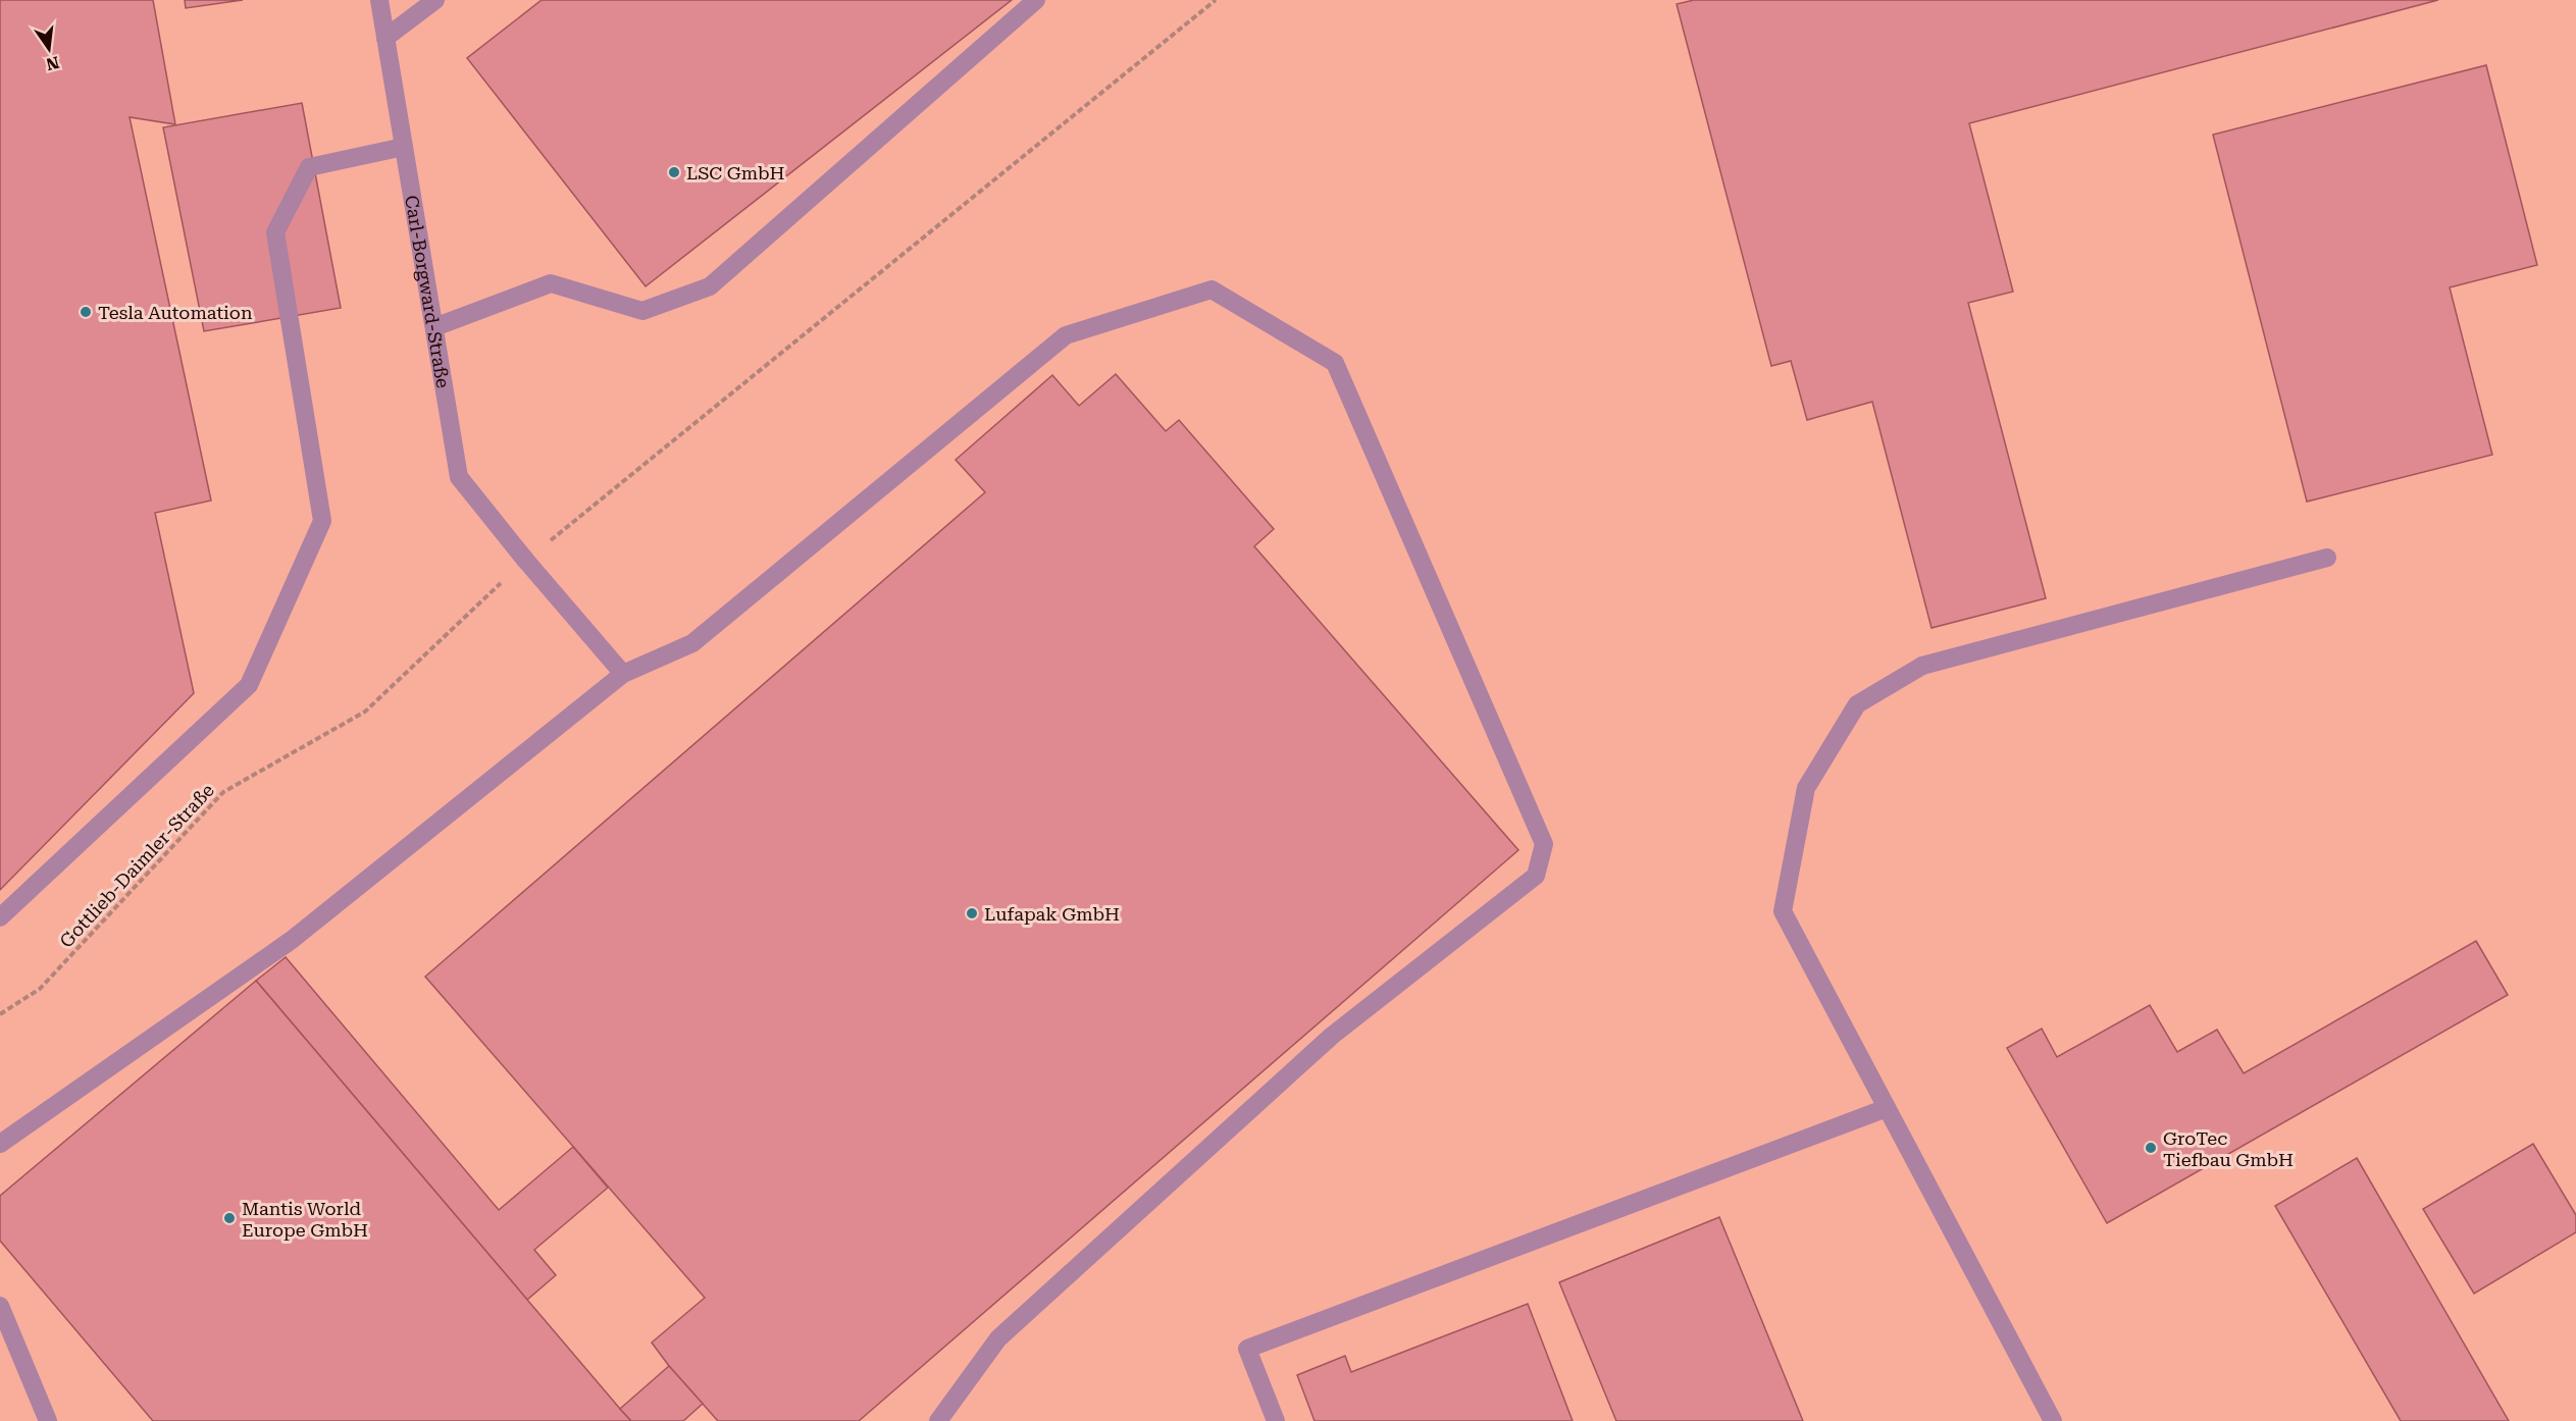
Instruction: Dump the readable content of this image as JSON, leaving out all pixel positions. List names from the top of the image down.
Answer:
{
  "streets": {
    "street": ["Carl-Borgward-Straße"],
    "path": ["Gottlieb-Daimler-Straße"]
  },
  "crossings": [
    ["Carl-Borgward-Straße", "Gottlieb-Daimler-Straße"]
  ],
  "places": [
    "LSC GmbH",
    "Tesla Automation",
    "Lufapak GmbH",
    "GroTec Tiefbau GmbH",
    "Mantis World Europe GmbH"
  ],
  "north": "bottom"
}
